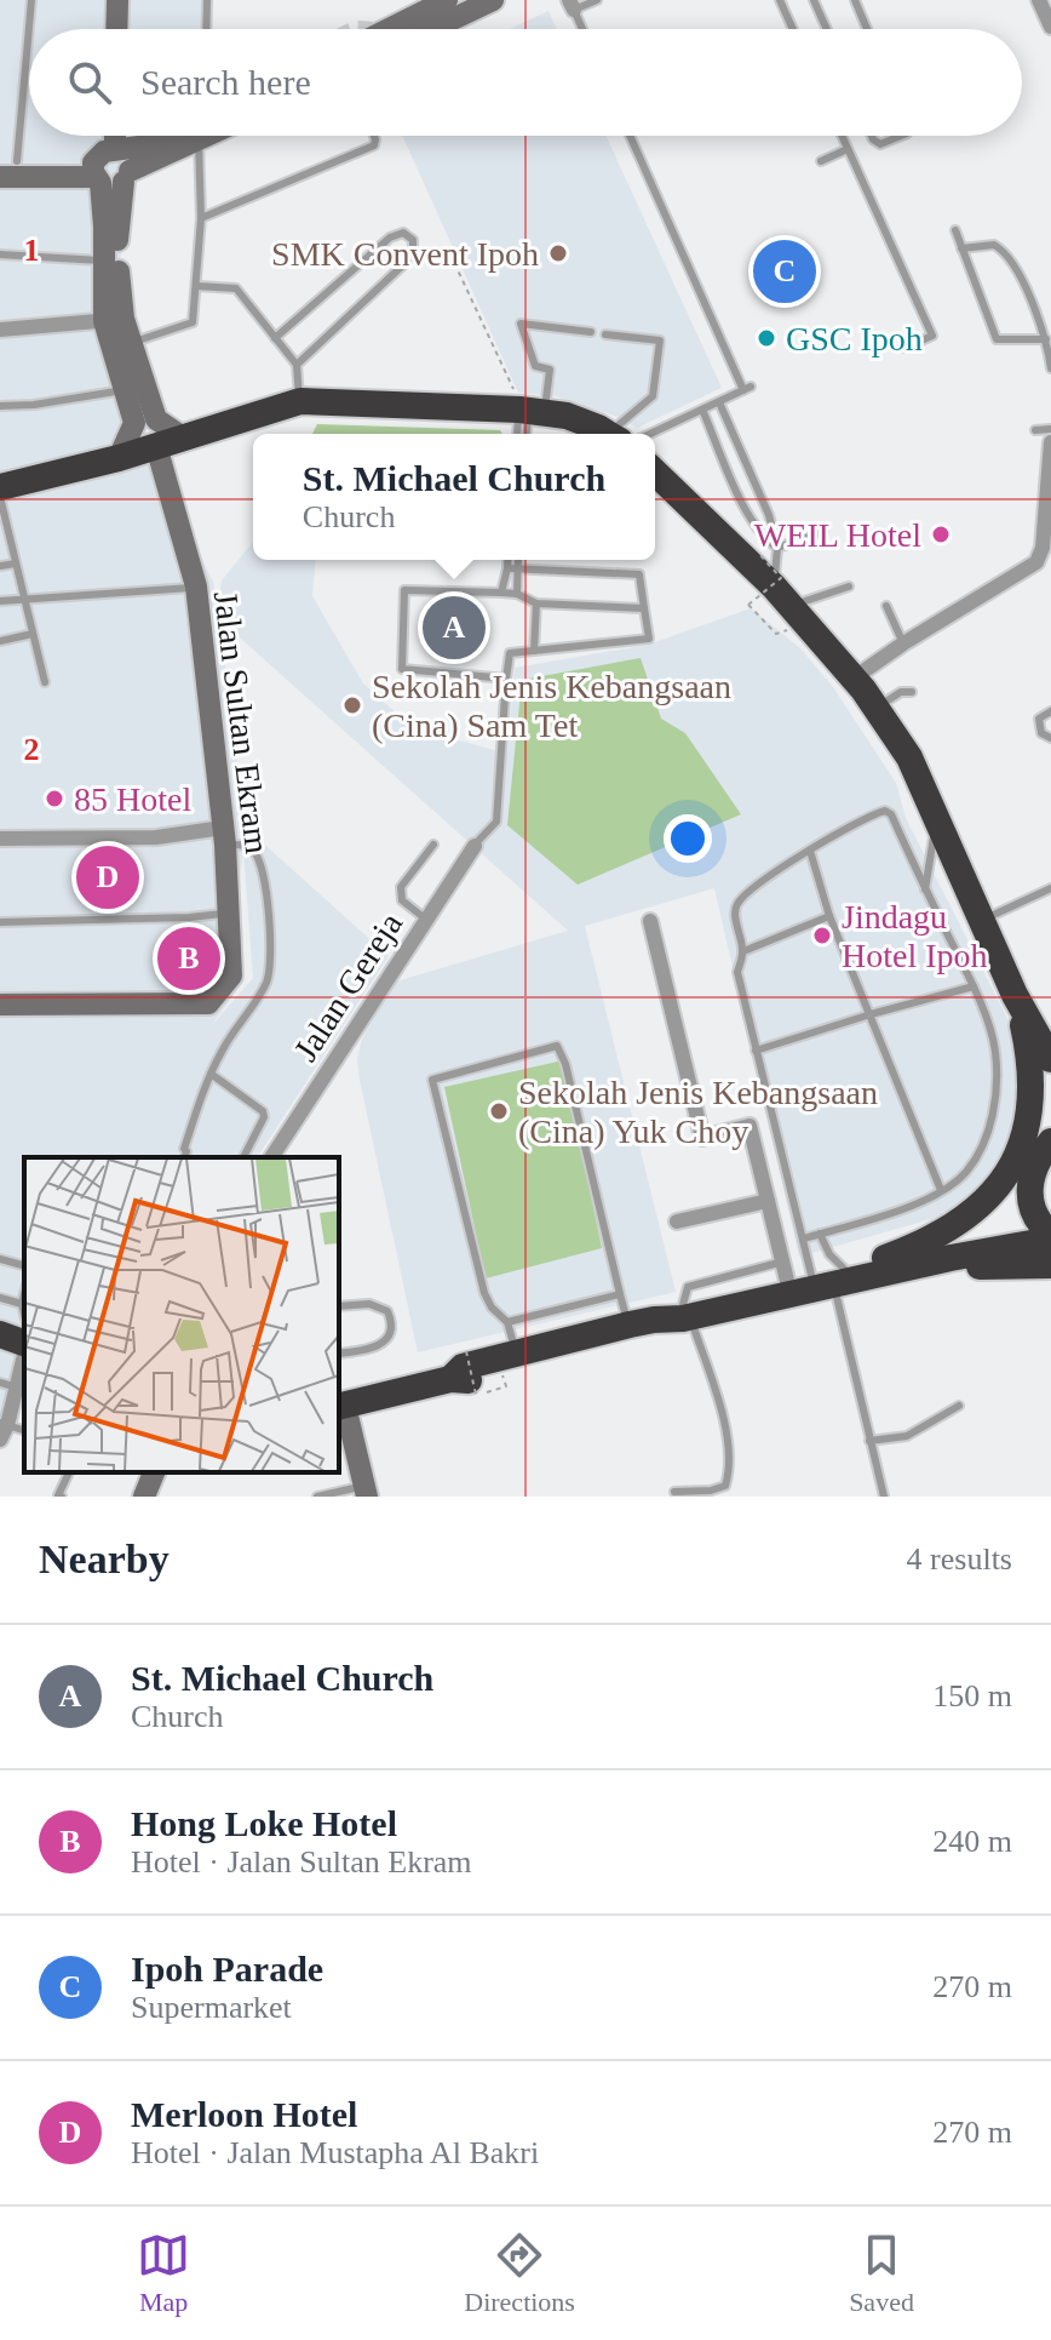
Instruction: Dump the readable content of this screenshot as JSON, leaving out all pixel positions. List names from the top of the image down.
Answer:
{
  "streets": {
    "street": ["Jalan Sultan Ekram", "Jalan Gereja"]
  },
  "places": [
    "SMK Convent Ipoh",
    "GSC Ipoh",
    "WEIL Hotel",
    "Sekolah Jenis Kebangsaan (Cina) Sam Tet",
    "85 Hotel",
    "Jindagu Hotel Ipoh",
    "Sekolah Jenis Kebangsaan (Cina) Yuk Choy"
  ],
  "page": {
    "search": "Search here",
    "pins": [
      "C",
      "A",
      "D",
      "B"
    ],
    "popup": ["St. Michael Church", "Church"],
    "heading": ["Nearby", "4 results"],
    "list": [
      {
        "mark": "A",
        "name": "St. Michael Church",
        "note": "Church",
        "value": "150 m"
      },
      {
        "mark": "B",
        "name": "Hong Loke Hotel",
        "note": "Hotel · Jalan Sultan Ekram",
        "value": "240 m"
      },
      {
        "mark": "C",
        "name": "Ipoh Parade",
        "note": "Supermarket",
        "value": "270 m"
      },
      {
        "mark": "D",
        "name": "Merloon Hotel",
        "note": "Hotel · Jalan Mustapha Al Bakri",
        "value": "270 m"
      }
    ],
    "nav": ["Map", "Directions", "Saved"]
  },
  "grid": {
    "rows": ["1", "2"]
  }
}
